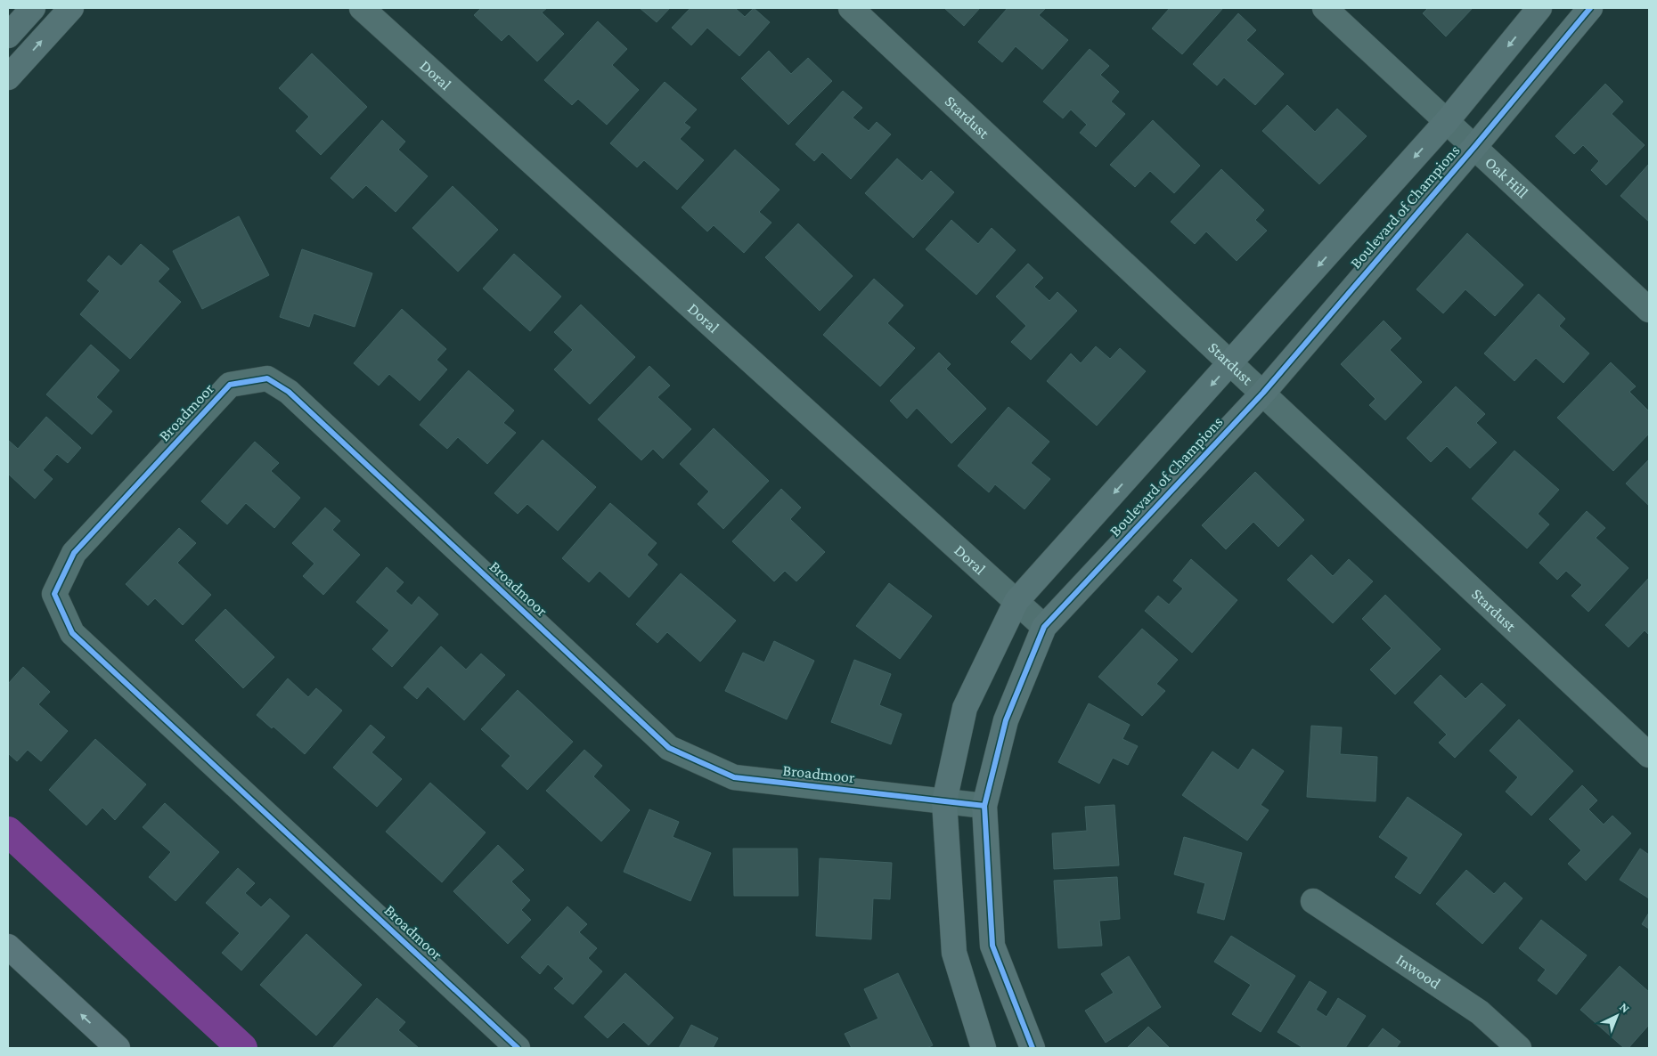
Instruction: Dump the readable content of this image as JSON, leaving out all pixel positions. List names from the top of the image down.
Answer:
{
  "streets": {
    "street": [
      "Doral",
      "Stardust",
      "Oak Hill",
      "Boulevard of Champions",
      "Broadmoor",
      "Inwood"
    ]
  },
  "crossings": [
    ["Doral", "Boulevard of Champions"],
    ["Stardust", "Boulevard of Champions"],
    ["Oak Hill", "Boulevard of Champions"],
    ["Boulevard of Champions", "Broadmoor"]
  ],
  "north": "top right"
}
